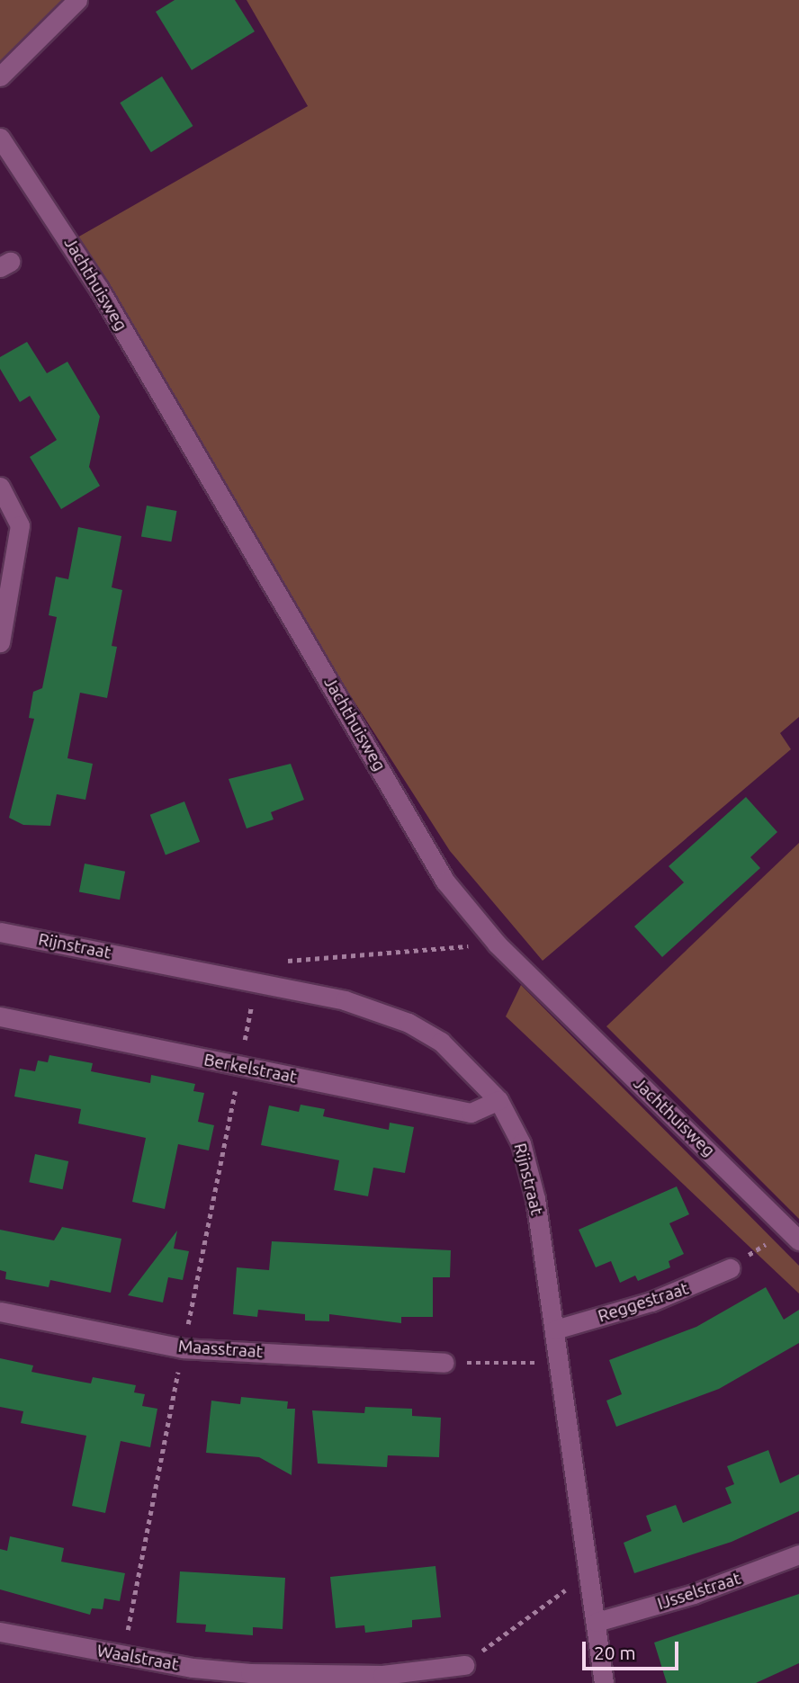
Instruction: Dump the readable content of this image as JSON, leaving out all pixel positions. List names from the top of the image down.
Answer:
{
  "streets": {
    "street": [
      "Jachthuisweg",
      "Rijnstraat",
      "Berkelstraat",
      "Reggestraat",
      "Maasstraat",
      "IJsselstraat",
      "Waalstraat"
    ]
  },
  "crossings": [
    ["Rijnstraat", "Berkelstraat"],
    ["Rijnstraat", "Reggestraat"],
    ["Rijnstraat", "IJsselstraat"]
  ],
  "scale_bar": "20 m"
}
